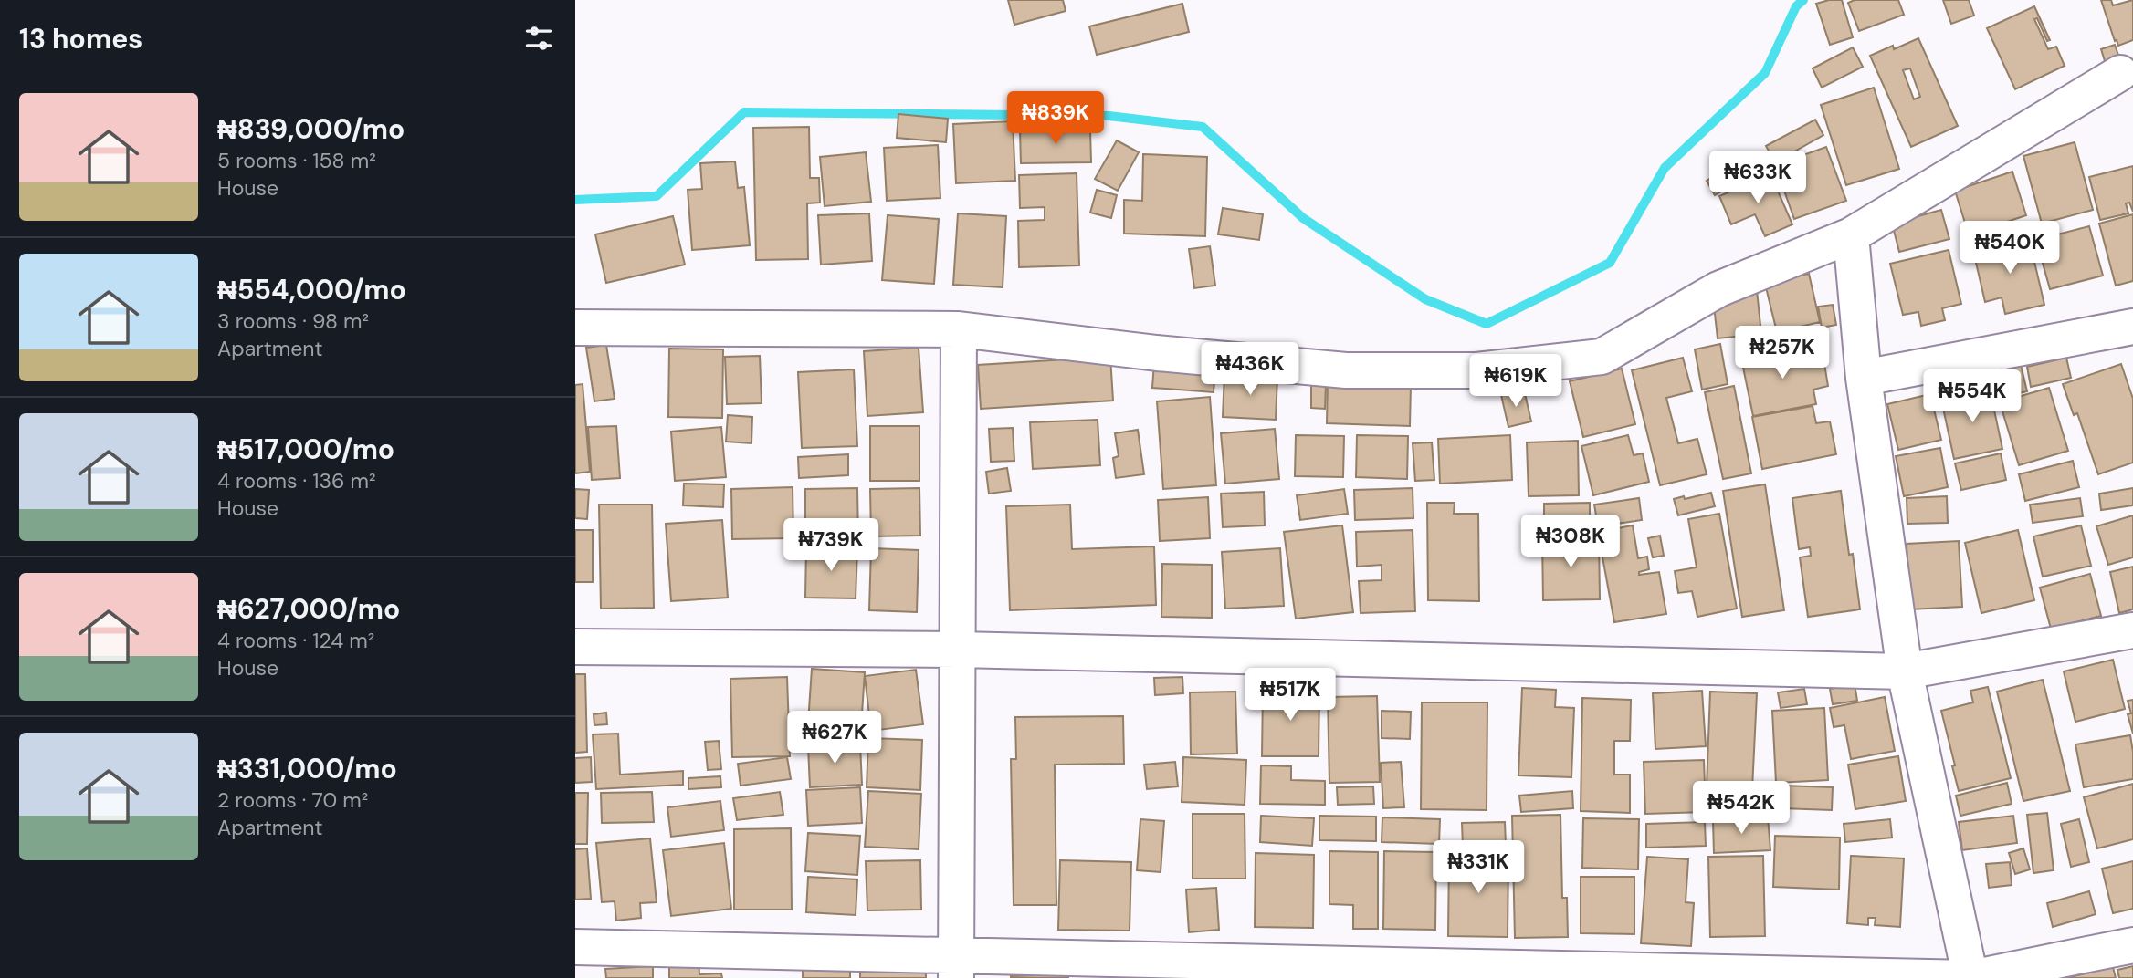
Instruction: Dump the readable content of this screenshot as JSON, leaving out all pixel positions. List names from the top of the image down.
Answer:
{
  "page": {
    "heading": "13 homes",
    "list": [
      {
        "name": "₦839,000/mo",
        "note": "5 rooms · 158 m² · House"
      },
      {
        "name": "₦554,000/mo",
        "note": "3 rooms · 98 m² · Apartment"
      },
      {
        "name": "₦517,000/mo",
        "note": "4 rooms · 136 m² · House"
      },
      {
        "name": "₦627,000/mo",
        "note": "4 rooms · 124 m² · House"
      },
      {
        "name": "₦331,000/mo",
        "note": "2 rooms · 70 m² · Apartment"
      }
    ],
    "price": [
      "₦839K",
      "₦633K",
      "₦540K",
      "₦257K",
      "₦436K",
      "₦619K",
      "₦554K",
      "₦308K",
      "₦739K",
      "₦517K",
      "₦627K",
      "₦542K",
      "₦331K"
    ]
  }
}
